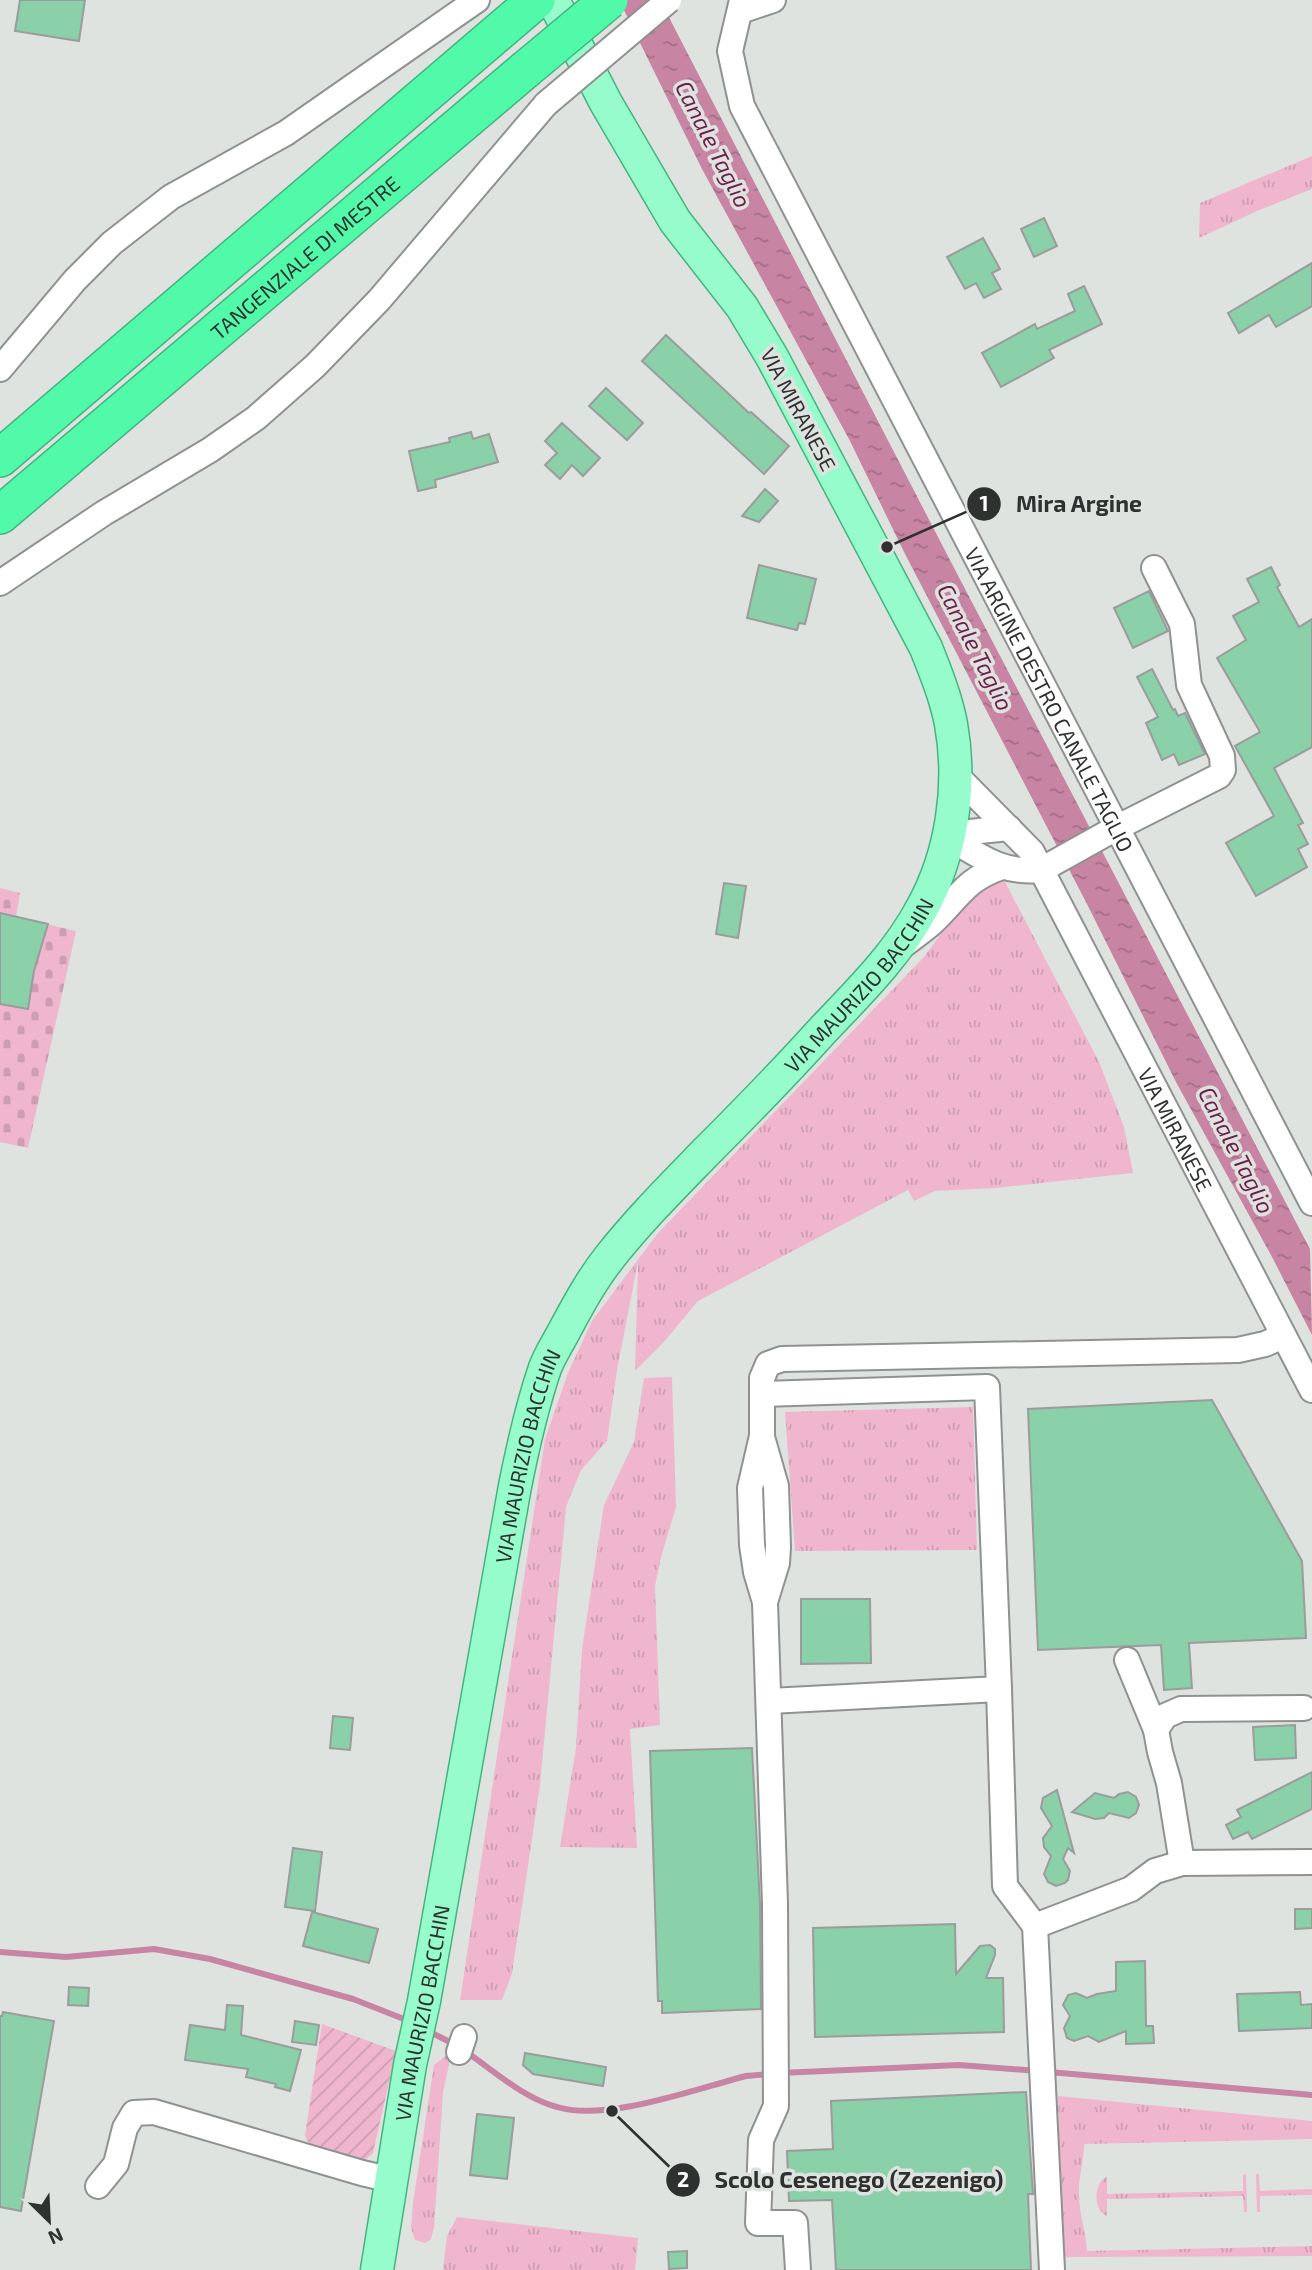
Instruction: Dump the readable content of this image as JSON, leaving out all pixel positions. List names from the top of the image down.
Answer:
{
  "streets": {
    "highway": ["TANGENZIALE DI MESTRE"],
    "main road": ["VIA MIRANESE", "VIA MAURIZIO BACCHIN"],
    "street": ["VIA ARGINE DESTRO CANALE TAGLIO"]
  },
  "crossings": [
    ["VIA MIRANESE", "VIA MAURIZIO BACCHIN"]
  ],
  "water": ["Canale Taglio"],
  "places": ["Mira Argine", "Scolo Cesenego (Zezenigo)"],
  "north": "bottom right"
}
